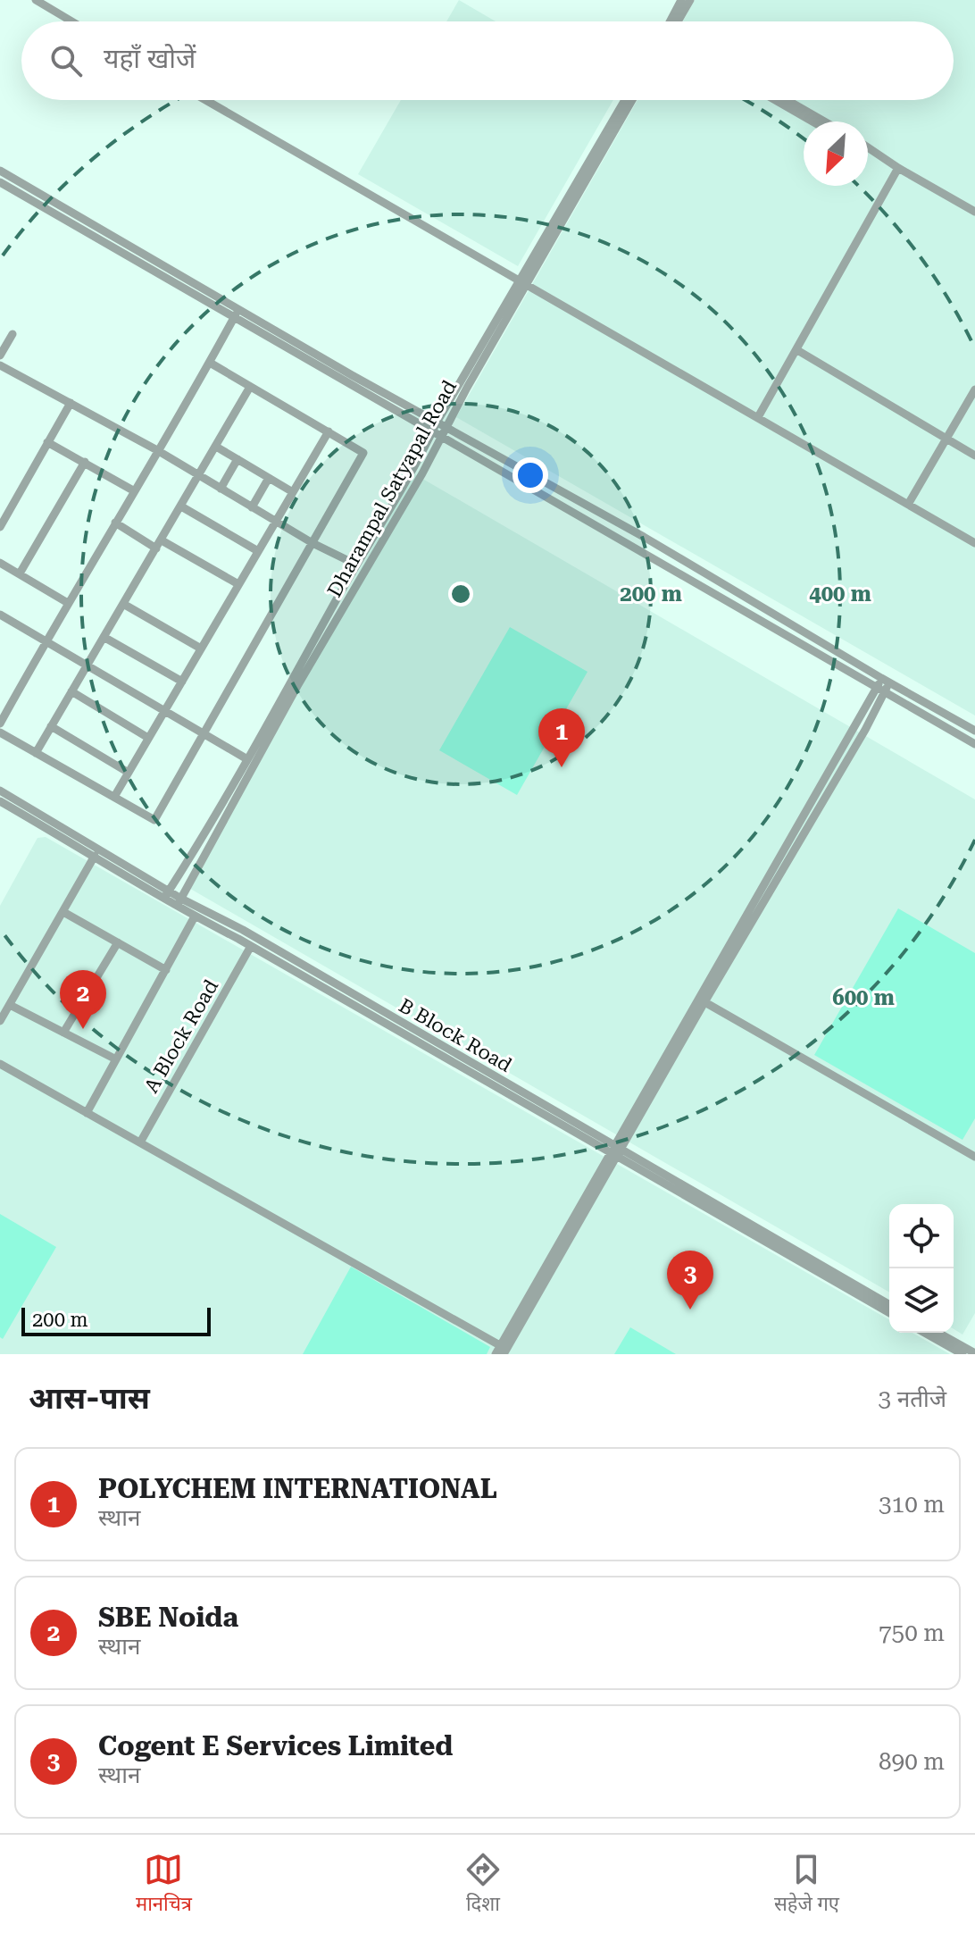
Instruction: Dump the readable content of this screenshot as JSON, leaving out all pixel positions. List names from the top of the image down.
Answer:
{
  "streets": {
    "street": ["Dharampal Satyapal Road", "B Block Road", "A Block Road"]
  },
  "crossings": [
    ["Dharampal Satyapal Road", "B Block Road"],
    ["B Block Road", "A Block Road"]
  ],
  "scale_bar": "200 m",
  "north": "bottom left",
  "page": {
    "search": "यहाँ खोजें",
    "pins": ["1", "2", "3"],
    "scale": "200 m",
    "heading": ["आस-पास", "3 नतीजे"],
    "list": [
      {
        "mark": "1",
        "name": "POLYCHEM INTERNATIONAL",
        "note": "स्थान",
        "value": "310 m"
      },
      {
        "mark": "2",
        "name": "SBE Noida",
        "note": "स्थान",
        "value": "750 m"
      },
      {
        "mark": "3",
        "name": "Cogent E Services Limited",
        "note": "स्थान",
        "value": "890 m"
      }
    ],
    "nav": ["मानचित्र", "दिशा", "सहेजे गए"]
  },
  "rings": ["200 m", "400 m", "600 m"]
}
